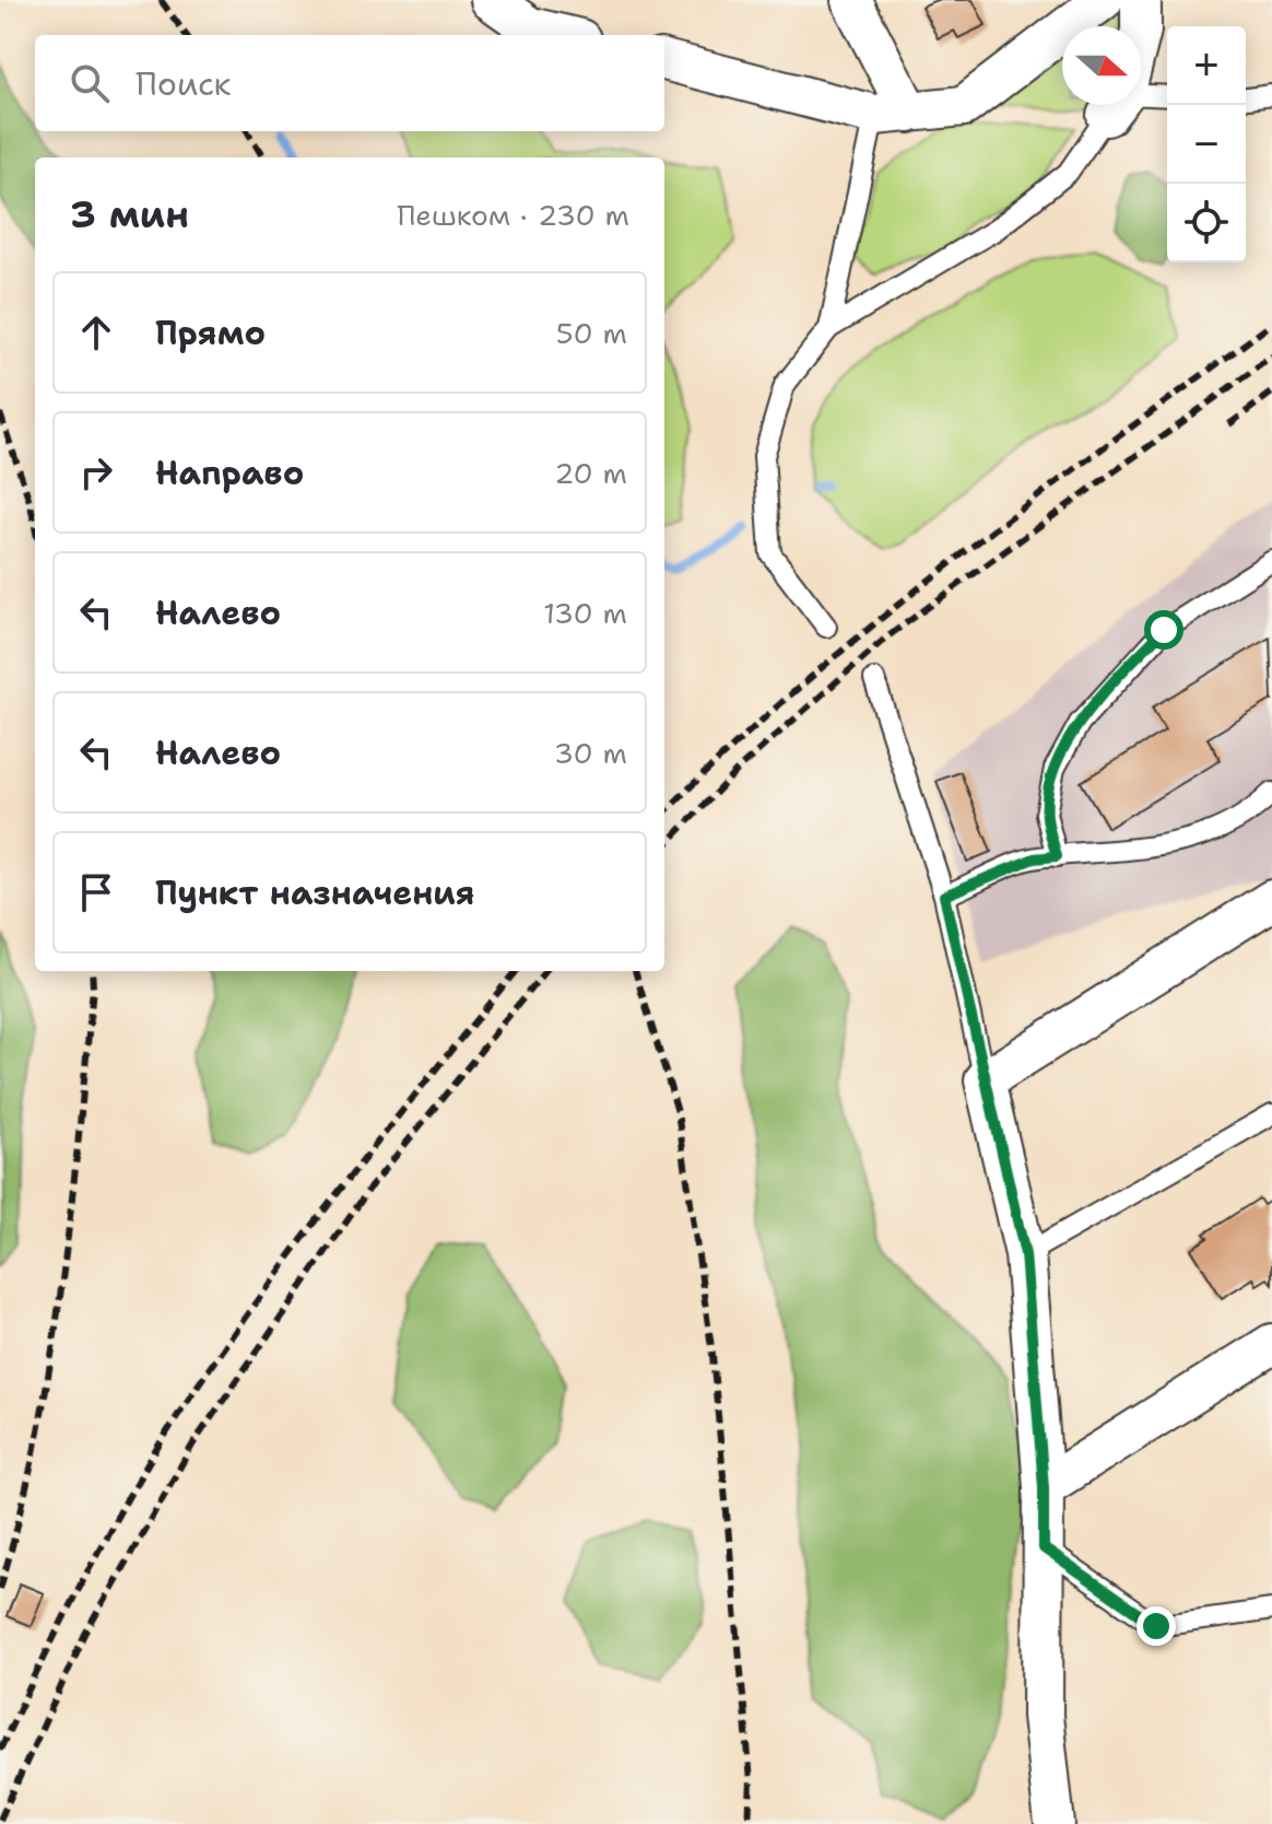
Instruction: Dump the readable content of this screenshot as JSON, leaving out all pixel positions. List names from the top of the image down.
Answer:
{
  "north": "right",
  "page": {
    "map_buttons": ["+", "−"],
    "search": "Поиск",
    "heading": ["3 мин", "Пешком · 230 m"],
    "list": [
      ["Прямо", "50 m"],
      ["Направо", "20 m"],
      ["Налево", "130 m"],
      ["Налево", "30 m"],
      "Пункт назначения"
    ]
  }
}
